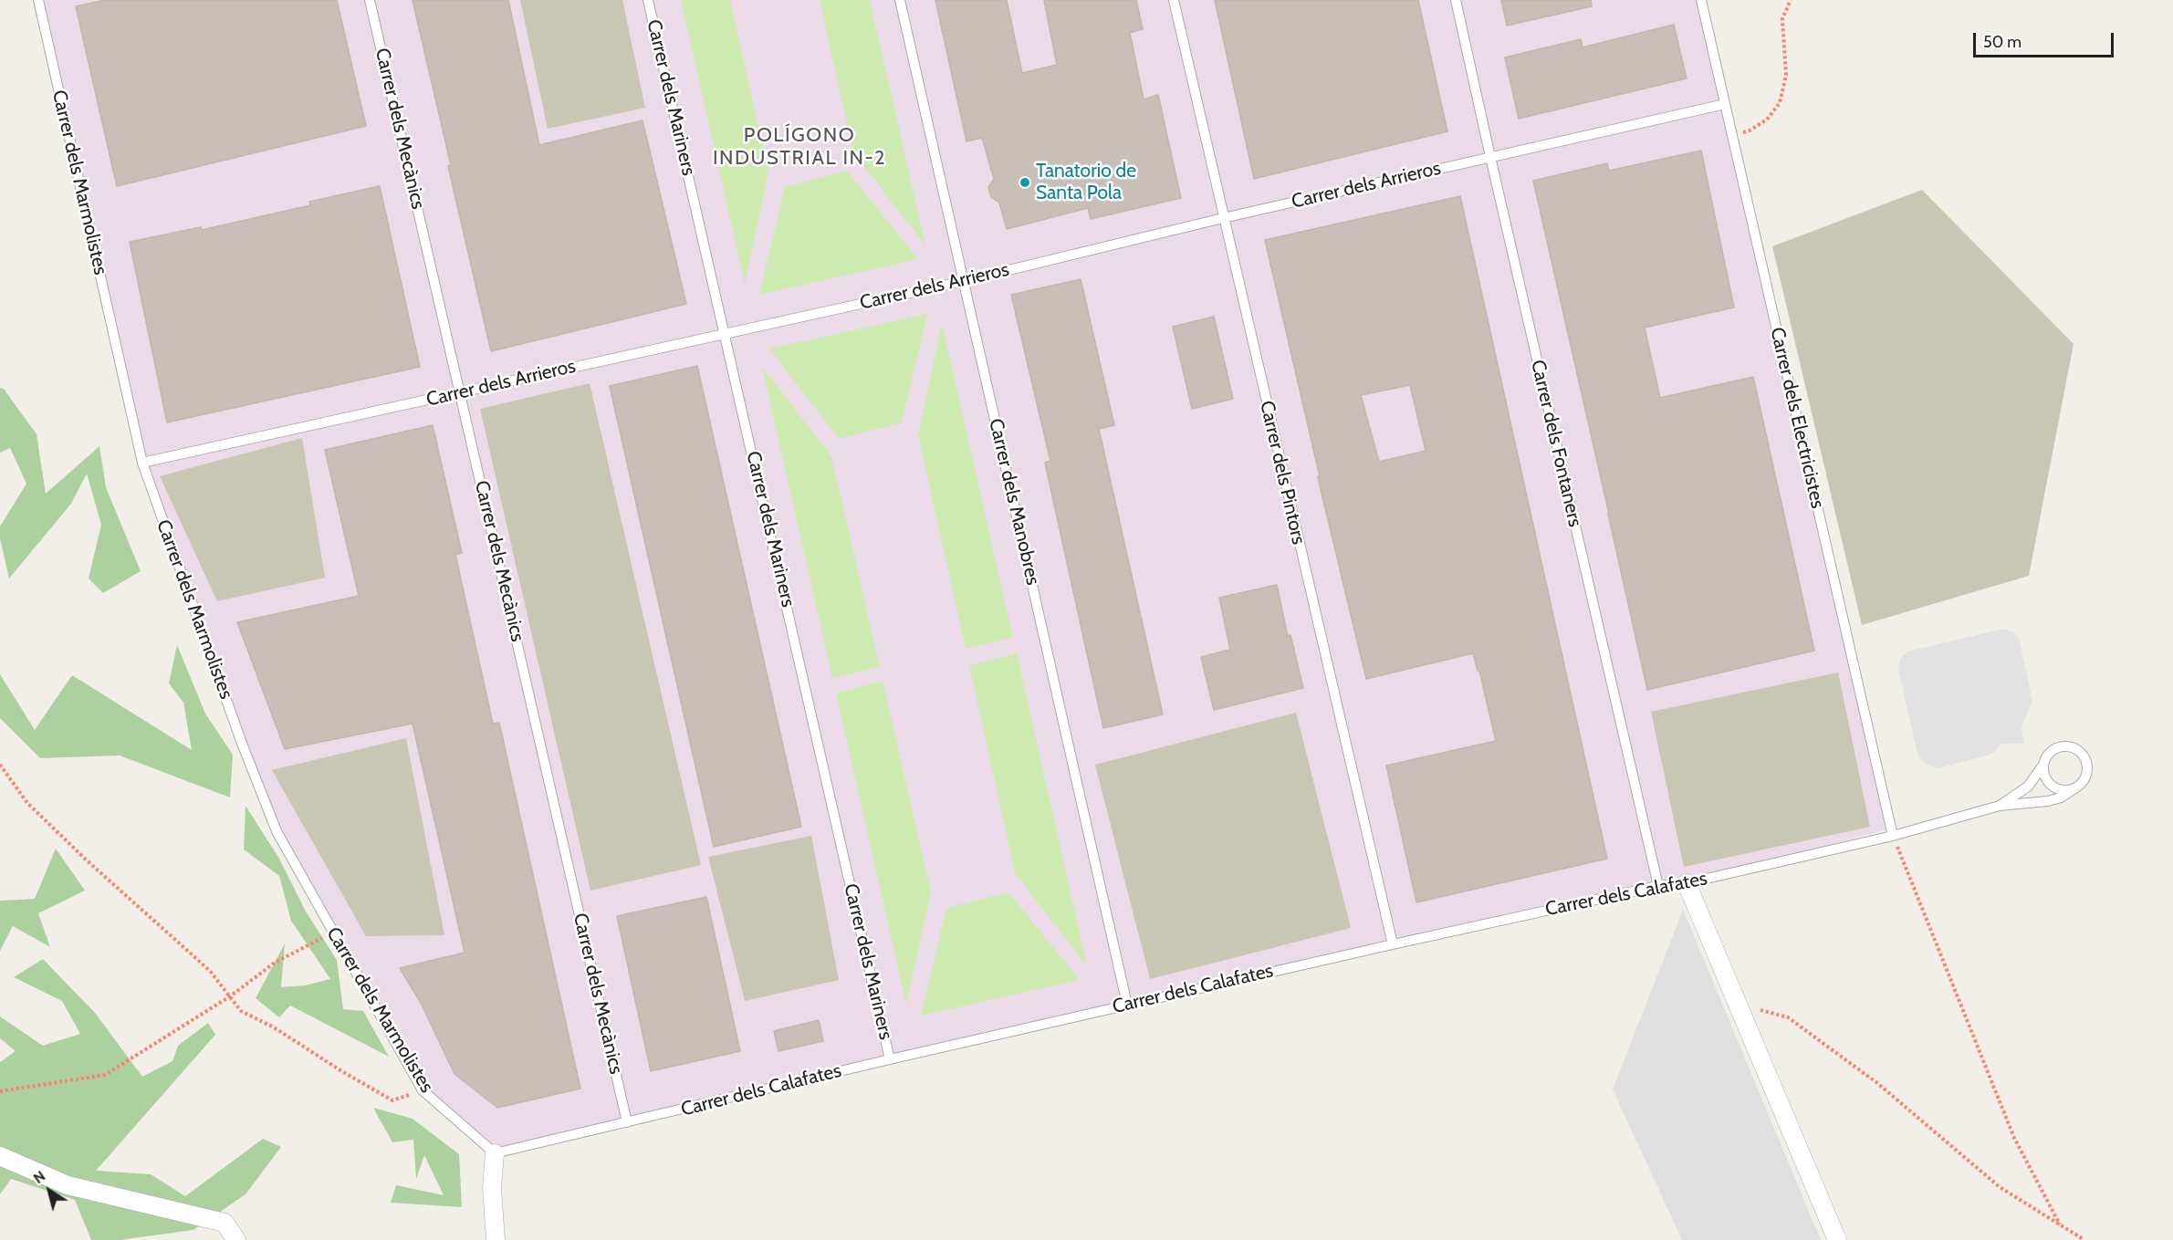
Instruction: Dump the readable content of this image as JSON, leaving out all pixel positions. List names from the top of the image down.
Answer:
{
  "streets": {
    "lane": [
      "Carrer dels Mariners",
      "Carrer dels Mecànics",
      "Carrer dels Marmolistes",
      "Carrer dels Arrieros",
      "Carrer dels Electricistes",
      "Carrer dels Fontaners",
      "Carrer dels Pintors",
      "Carrer dels Manobres",
      "Carrer dels Calafates"
    ]
  },
  "crossings": [
    ["Carrer dels Mariners", "Carrer dels Arrieros"],
    ["Carrer dels Mariners", "Carrer dels Calafates"],
    ["Carrer dels Mecànics", "Carrer dels Arrieros"],
    ["Carrer dels Mecànics", "Carrer dels Calafates"],
    ["Carrer dels Marmolistes", "Carrer dels Arrieros"],
    ["Carrer dels Marmolistes", "Carrer dels Calafates"],
    ["Carrer dels Arrieros", "Carrer dels Electricistes"],
    ["Carrer dels Arrieros", "Carrer dels Fontaners"],
    ["Carrer dels Arrieros", "Carrer dels Pintors"],
    ["Carrer dels Arrieros", "Carrer dels Manobres"],
    ["Carrer dels Electricistes", "Carrer dels Calafates"],
    ["Carrer dels Fontaners", "Carrer dels Calafates"],
    ["Carrer dels Pintors", "Carrer dels Calafates"],
    ["Carrer dels Manobres", "Carrer dels Calafates"]
  ],
  "districts": ["POLÍGONO INDUSTRIAL IN-2"],
  "places": ["Tanatorio de Santa Pola"],
  "scale_bar": "50 m",
  "north": "top left"
}
